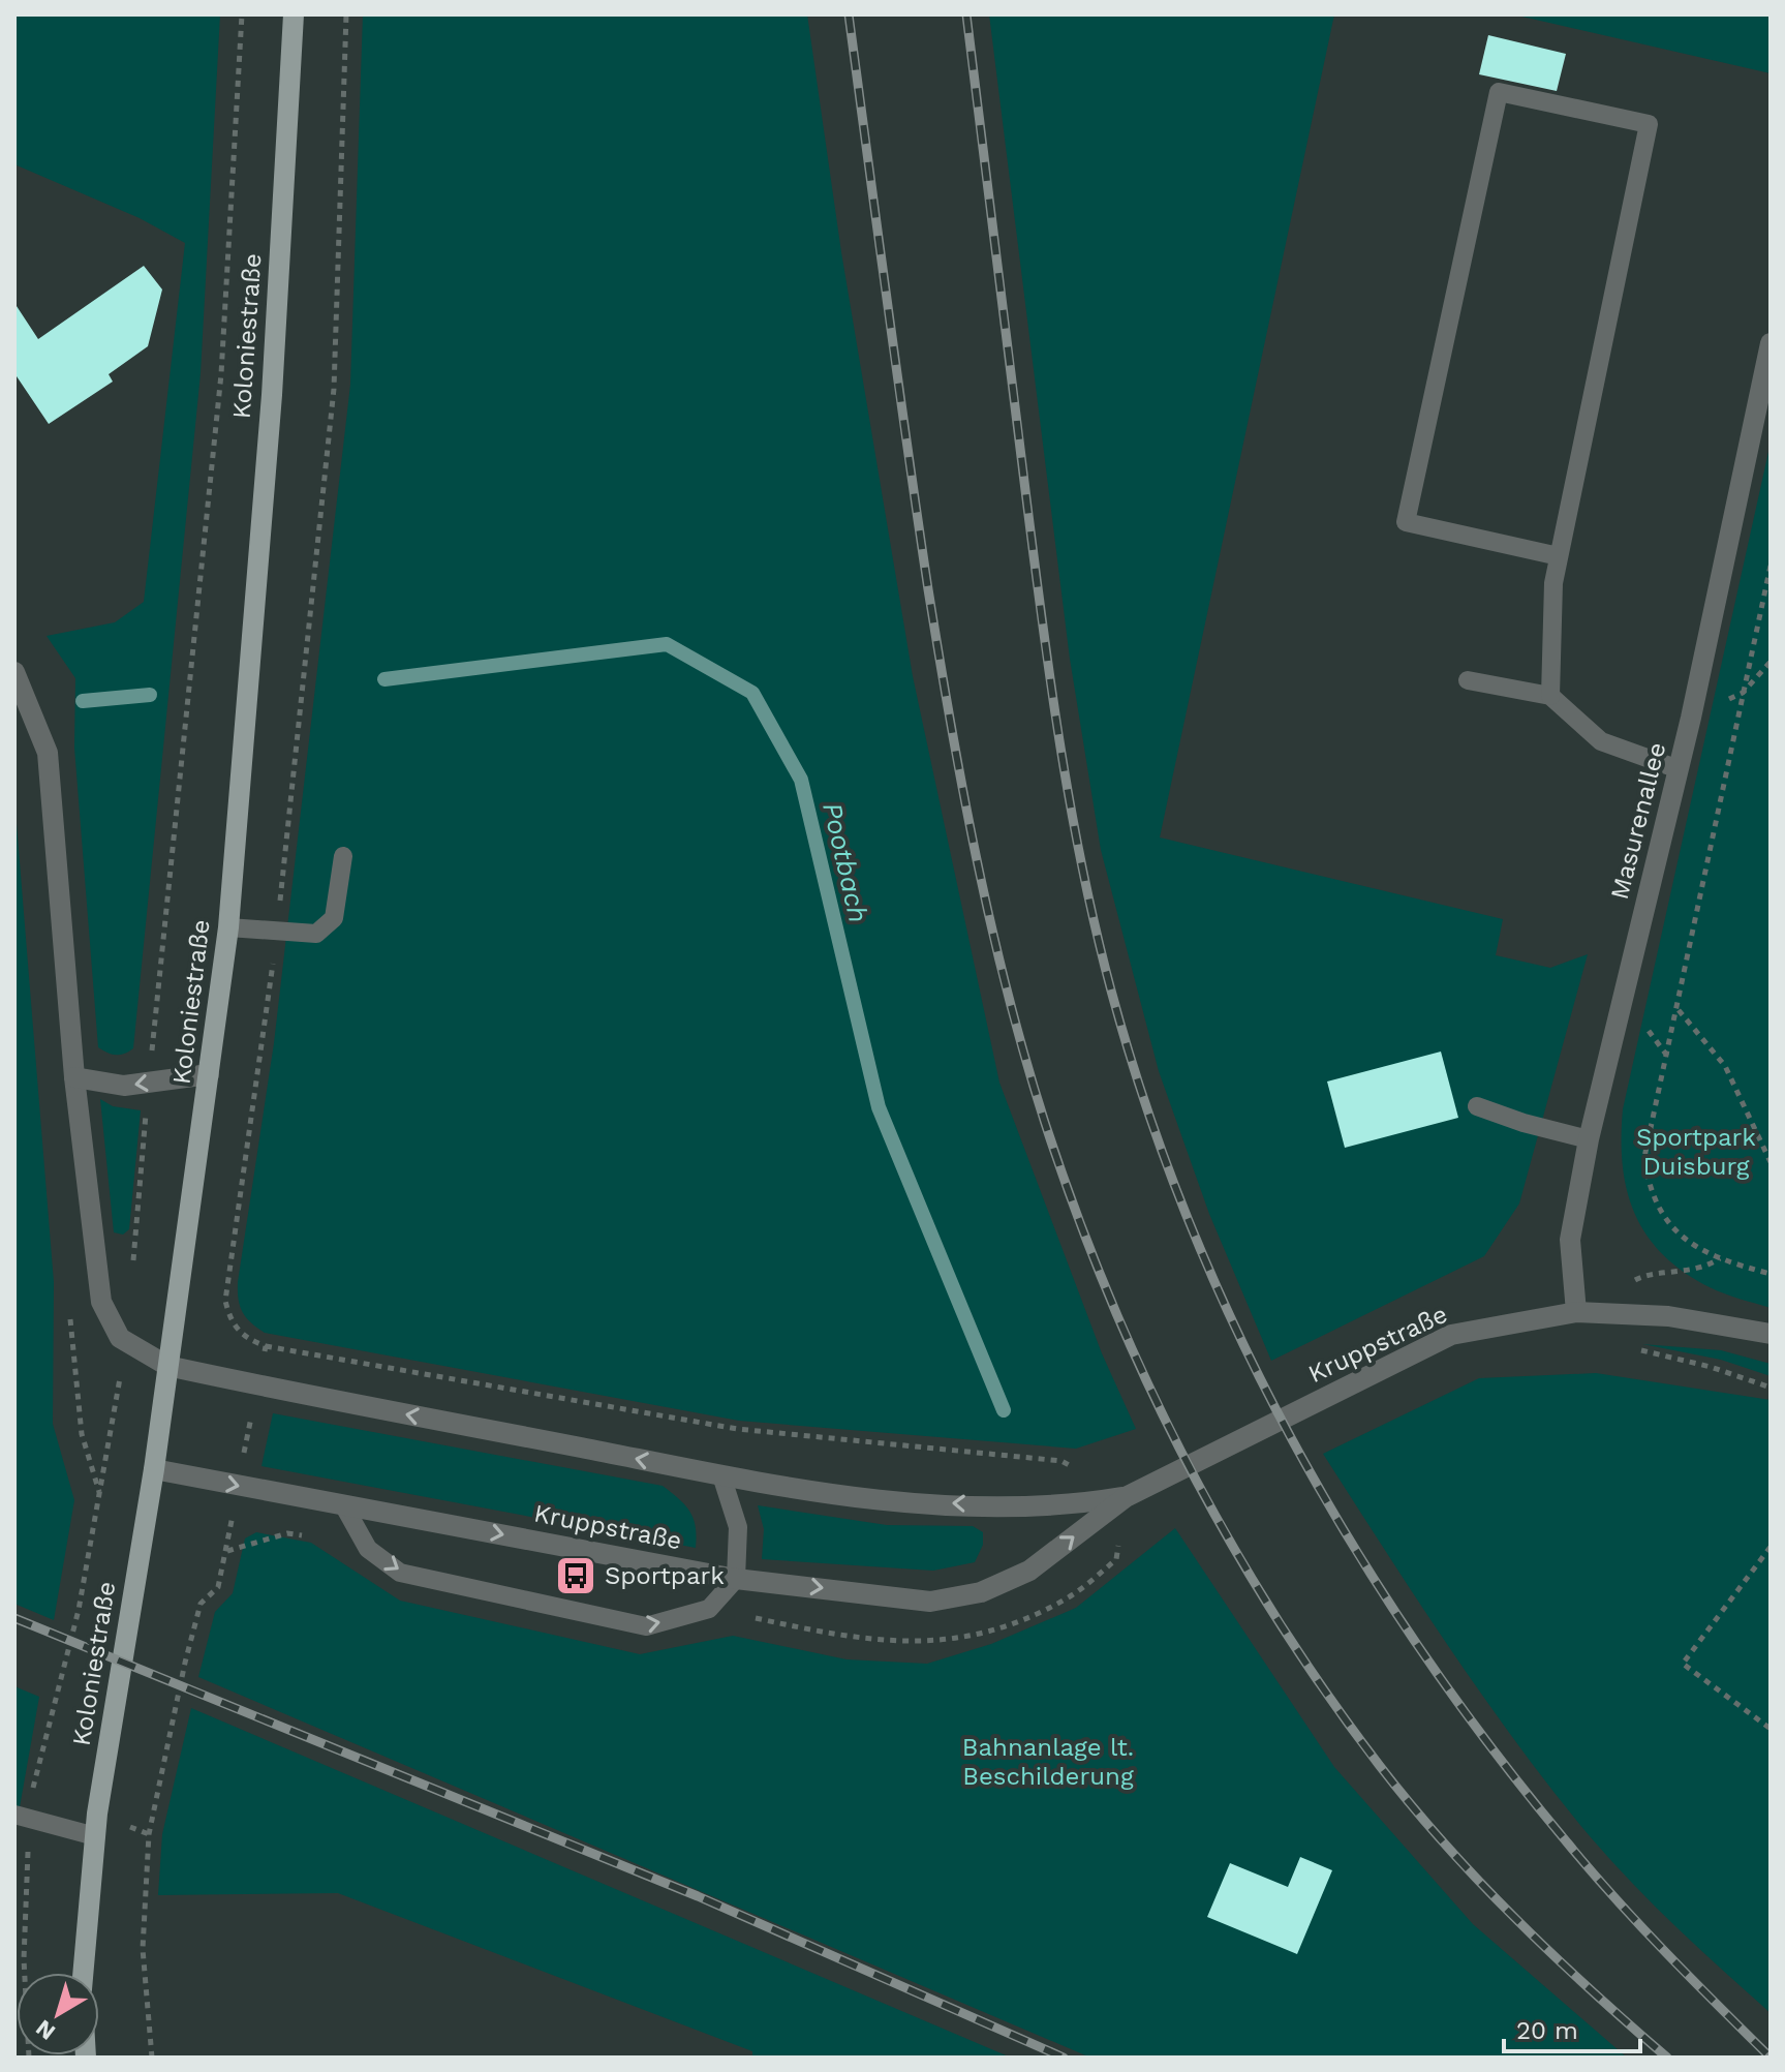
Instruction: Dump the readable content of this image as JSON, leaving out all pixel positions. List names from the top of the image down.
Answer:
{
  "streets": {
    "main road": ["Koloniestraße"],
    "street": ["Masurenallee", "Kruppstraße"]
  },
  "crossings": [
    ["Koloniestraße", "Kruppstraße"],
    ["Masurenallee", "Kruppstraße"]
  ],
  "water": ["Pootbach"],
  "parks": ["Sportpark Duisburg", "Bahnanlage lt. Beschilderung"],
  "places": {
    "bus stop": ["Sportpark"]
  },
  "scale_bar": "20 m",
  "north": "bottom left"
}
